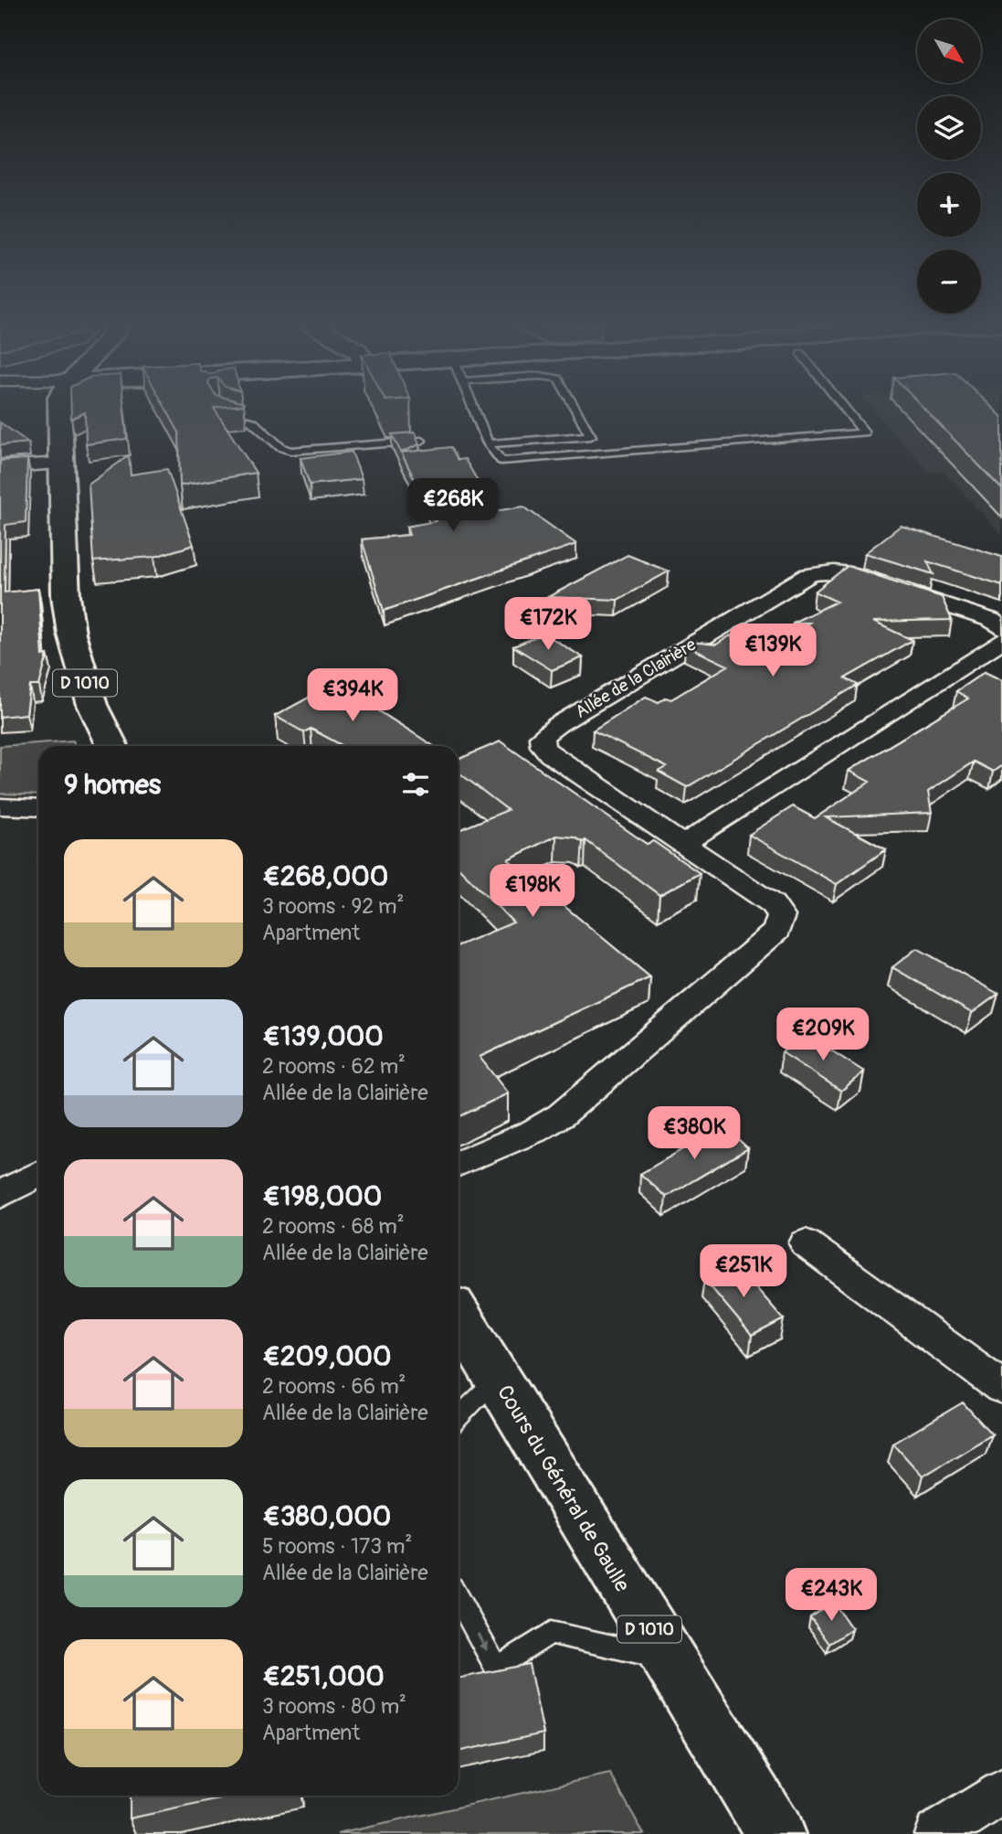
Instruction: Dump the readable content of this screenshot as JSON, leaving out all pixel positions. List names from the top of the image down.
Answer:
{
  "streets": {
    "street": ["Allée de la Clairière", "D 1010", "Cours du Général de Gaulle"]
  },
  "north": "bottom right",
  "page": {
    "map_buttons": ["+", "−"],
    "price": [
      "€268K",
      "€172K",
      "€139K",
      "€394K",
      "€198K",
      "€209K",
      "€380K",
      "€251K",
      "€243K"
    ],
    "heading": "9 homes",
    "list": [
      {
        "name": "€268,000",
        "note": "3 rooms · 92 m² · Apartment"
      },
      {
        "name": "€139,000",
        "note": "2 rooms · 62 m² · Allée de la Clairière"
      },
      {
        "name": "€198,000",
        "note": "2 rooms · 68 m² · Allée de la Clairière"
      },
      {
        "name": "€209,000",
        "note": "2 rooms · 66 m² · Allée de la Clairière"
      },
      {
        "name": "€380,000",
        "note": "5 rooms · 173 m² · Allée de la Clairière"
      },
      {
        "name": "€251,000",
        "note": "3 rooms · 80 m² · Apartment"
      }
    ]
  }
}
